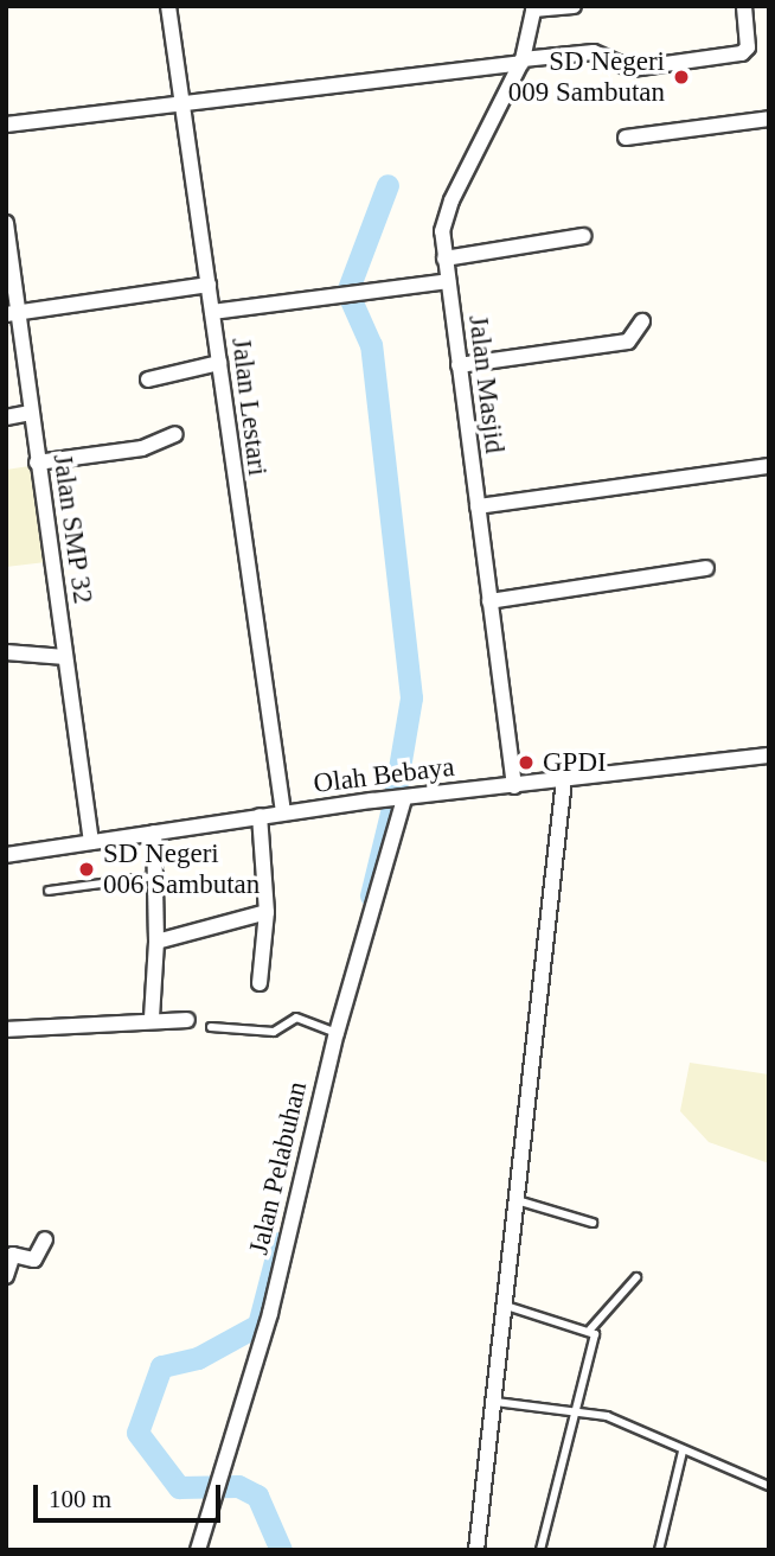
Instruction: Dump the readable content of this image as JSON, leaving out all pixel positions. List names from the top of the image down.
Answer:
{
  "streets": {
    "street": [
      "Jalan Masjid",
      "Jalan Lestari",
      "Jalan SMP 32",
      "Olah Bebaya",
      "Jalan Pelabuhan"
    ]
  },
  "crossings": [
    ["Jalan Masjid", "Olah Bebaya"],
    ["Jalan Lestari", "Olah Bebaya"],
    ["Jalan SMP 32", "Olah Bebaya"],
    ["Olah Bebaya", "Jalan Pelabuhan"]
  ],
  "places": ["SD Negeri 009 Sambutan", "GPDI", "SD Negeri 006 Sambutan"],
  "scale_bar": "100 m"
}
